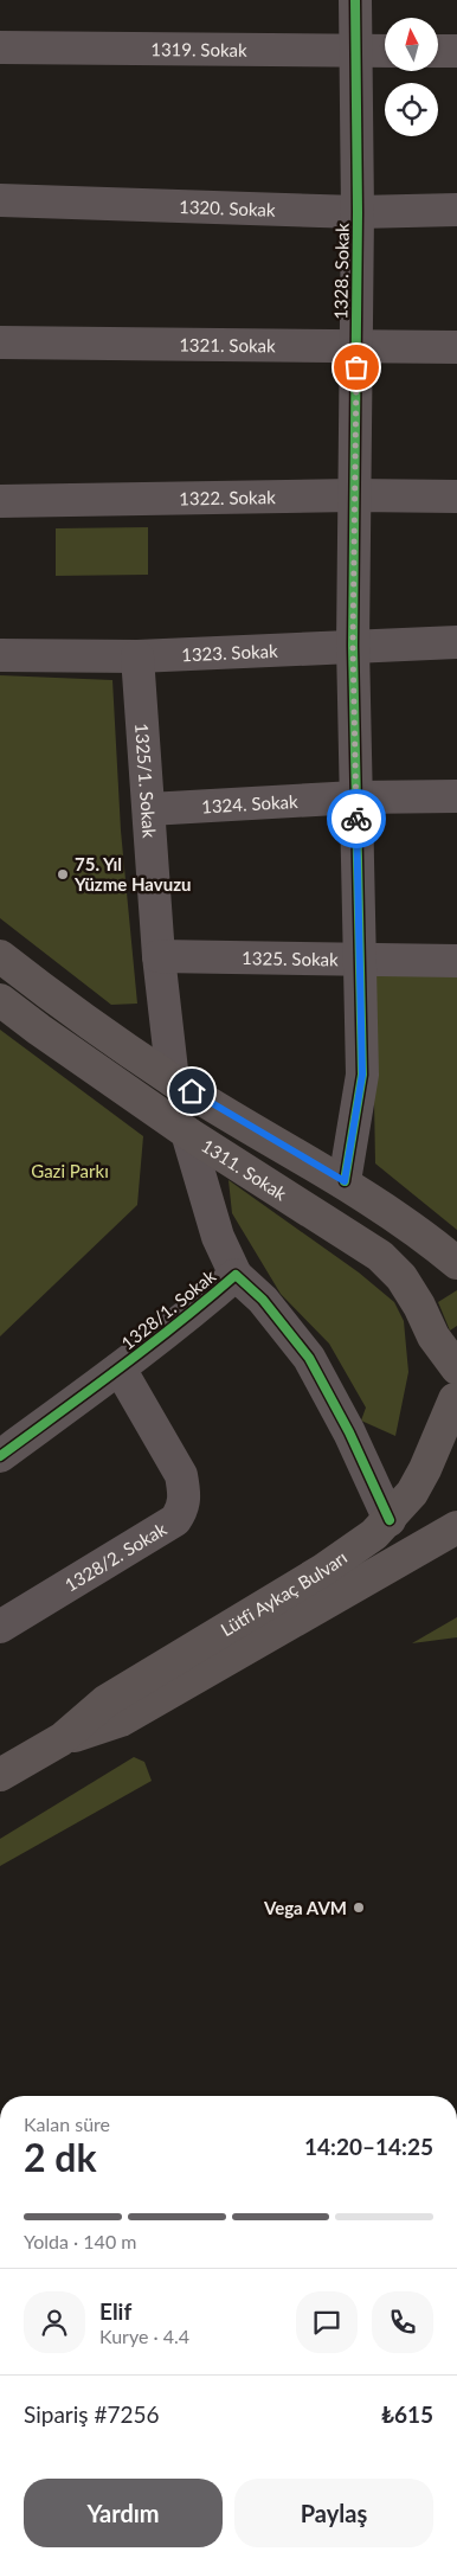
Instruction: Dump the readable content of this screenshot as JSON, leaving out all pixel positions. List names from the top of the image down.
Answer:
{
  "streets": {
    "main road": ["1311. Sokak", "Lütfi Aykaç Bulvarı"],
    "street": [
      "1319. Sokak",
      "1320. Sokak",
      "1328. Sokak",
      "1321. Sokak",
      "1322. Sokak",
      "1323. Sokak",
      "1325/1. Sokak",
      "1324. Sokak",
      "1325. Sokak",
      "1328/1. Sokak",
      "1328/2. Sokak"
    ]
  },
  "crossings": [
    ["1319. Sokak", "1328. Sokak"],
    ["1320. Sokak", "1328. Sokak"],
    ["1328. Sokak", "1321. Sokak"],
    ["1328. Sokak", "1322. Sokak"],
    ["1328. Sokak", "1323. Sokak"],
    ["1328. Sokak", "1324. Sokak"],
    ["1328. Sokak", "1325. Sokak"],
    ["1323. Sokak", "1325/1. Sokak"],
    ["1325/1. Sokak", "1324. Sokak"],
    ["1325/1. Sokak", "1325. Sokak"],
    ["1311. Sokak", "1328/1. Sokak"],
    ["1311. Sokak", "Lütfi Aykaç Bulvarı"],
    ["1328/1. Sokak", "1328/2. Sokak"],
    ["1328/1. Sokak", "Lütfi Aykaç Bulvarı"]
  ],
  "parks": ["Gazi Parkı"],
  "places": ["75. Yıl Yüzme Havuzu", "Vega AVM"],
  "north": "top",
  "page": {
    "heading": ["2 dk", "Kalan süre", "14:20–14:25"],
    "panel": [
      "Elif",
      "Kurye · 4.4",
      "Sipariş #7256",
      "₺615"
    ],
    "bar": "Yolda · 140 m",
    "buttons": ["Yardım", "Paylaş"]
  }
}
